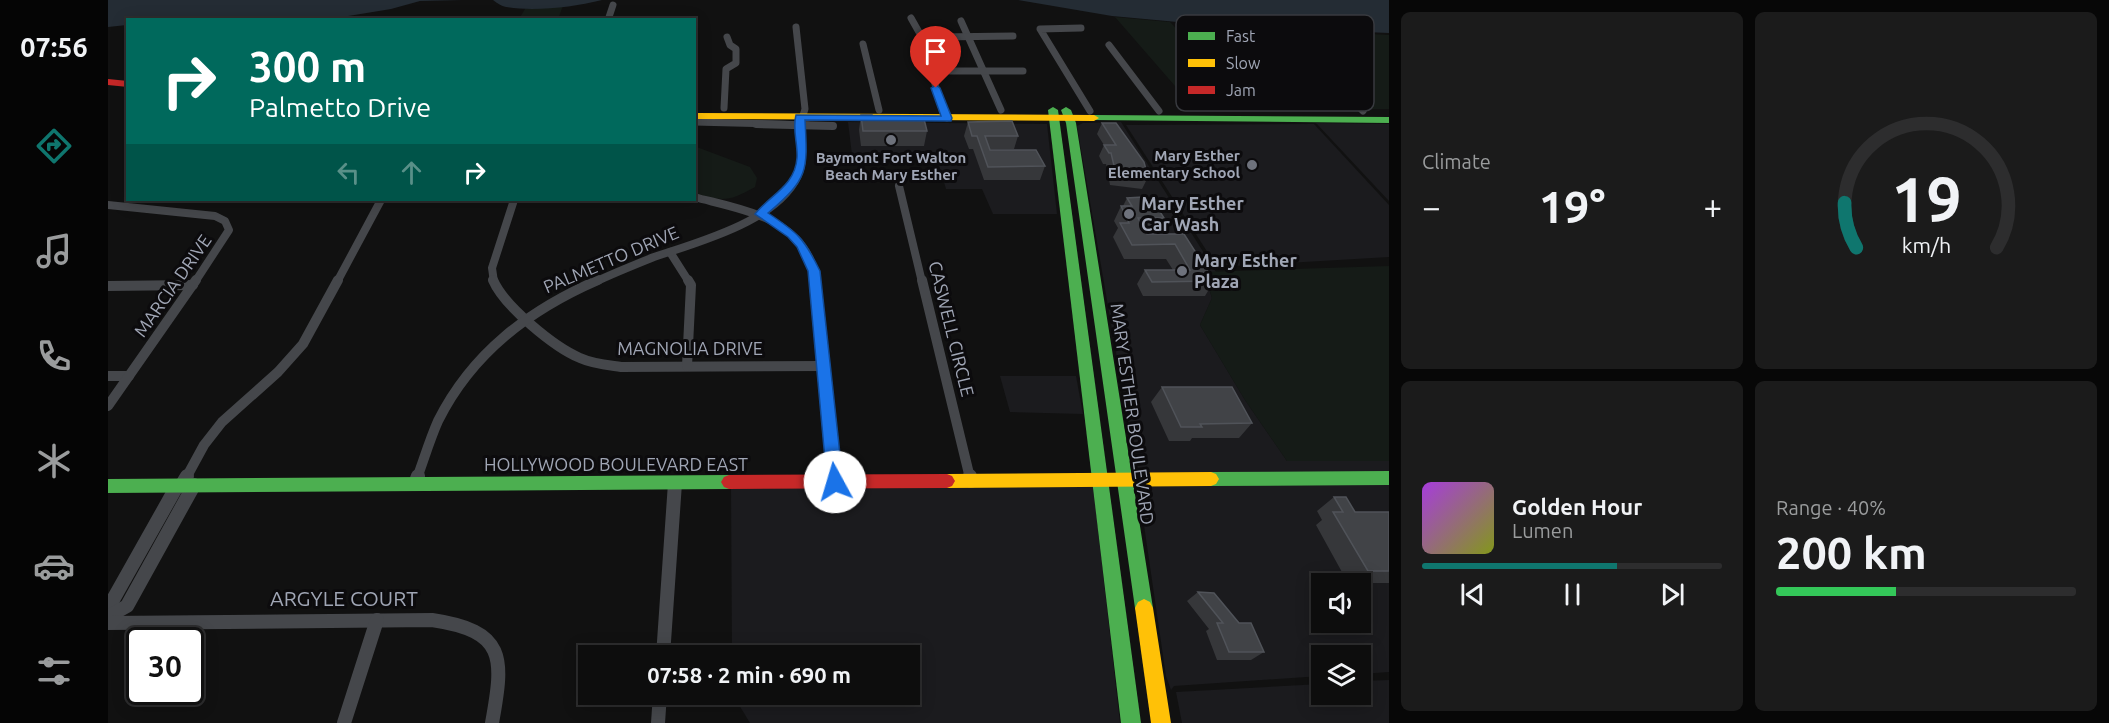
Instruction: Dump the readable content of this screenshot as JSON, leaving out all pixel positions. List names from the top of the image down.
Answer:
{
  "streets": {
    "main road": ["MARY ESTHER BOULEVARD", "HOLLYWOOD BOULEVARD EAST"],
    "street": [
      "PALMETTO DRIVE",
      "MARCIA DRIVE",
      "CASWELL CIRCLE",
      "MAGNOLIA DRIVE",
      "ARGYLE COURT"
    ]
  },
  "crossings": [
    ["PALMETTO DRIVE", "MAGNOLIA DRIVE"],
    ["PALMETTO DRIVE", "HOLLYWOOD BOULEVARD EAST"],
    ["CASWELL CIRCLE", "HOLLYWOOD BOULEVARD EAST"],
    ["MARY ESTHER BOULEVARD", "HOLLYWOOD BOULEVARD EAST"]
  ],
  "places": [
    "Baymont Fort Walton Beach Mary Esther",
    "Mary Esther Elementary School",
    "Mary Esther Car Wash",
    "Mary Esther Plaza"
  ],
  "legend": ["Fast", "Slow", "Jam"],
  "page": {
    "tabs": "07:56",
    "tile": [
      "Climate",
      ["Range · 40%", "200 km"]
    ],
    "turn": ["300 m", "Palmetto Drive"],
    "heat": ["−", "19°", "+"],
    "song": ["Golden Hour", "Lumen"],
    "limit": "30",
    "trip": "07:58 · 2 min · 690 m",
    "gauge": ["19", "km/h"]
  }
}
